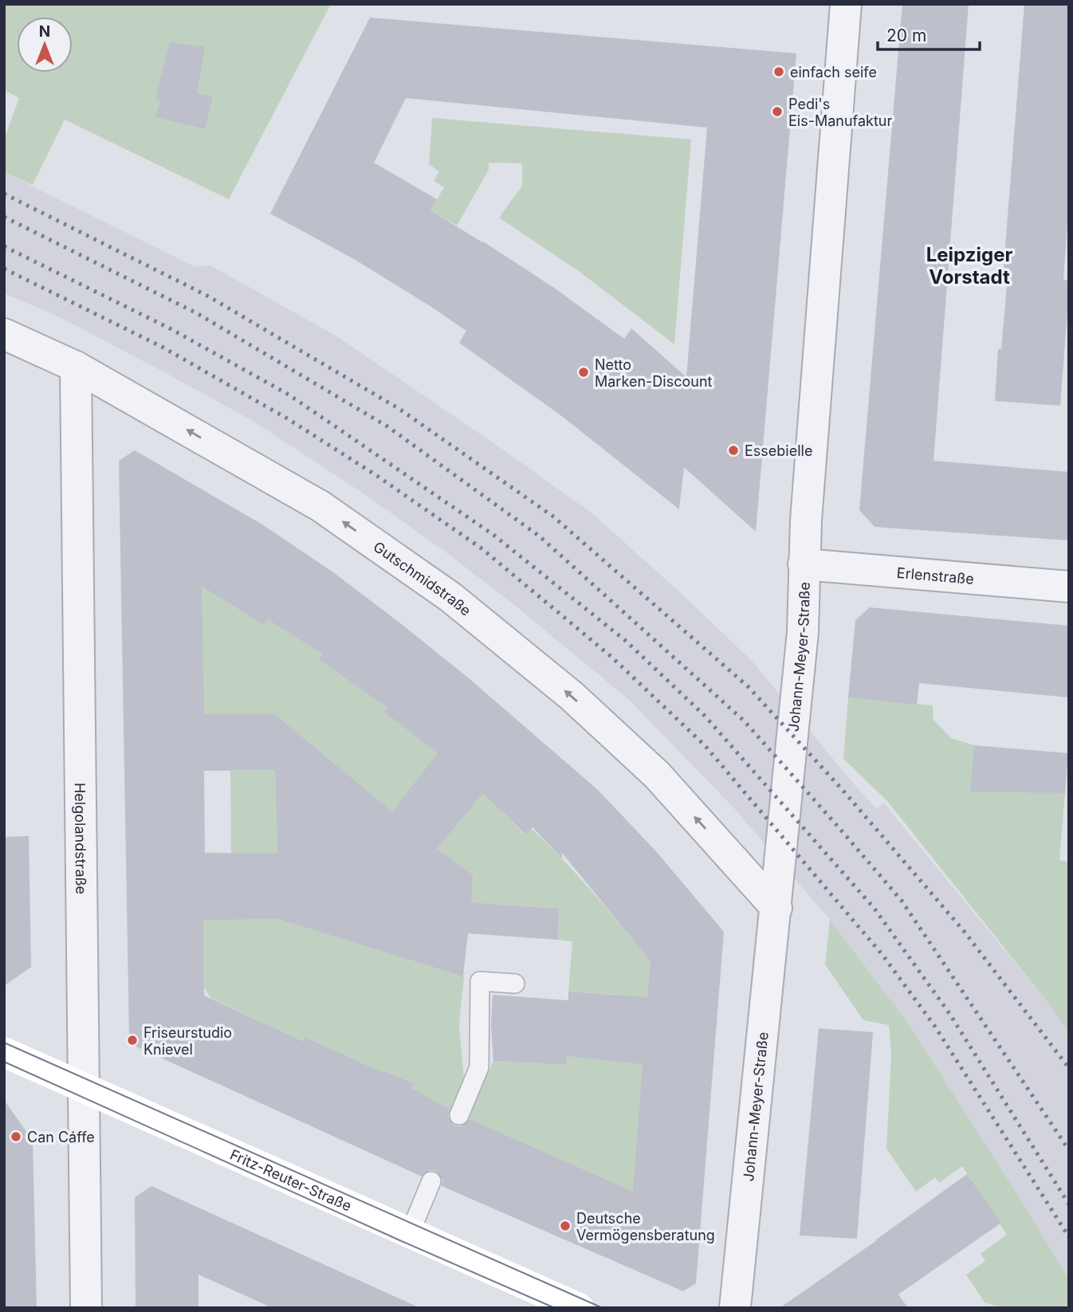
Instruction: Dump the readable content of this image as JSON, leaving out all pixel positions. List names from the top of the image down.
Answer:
{
  "streets": {
    "main road": ["Fritz-Reuter-Straße"],
    "street": [
      "Erlenstraße",
      "Gutschmidstraße",
      "Johann-Meyer-Straße",
      "Helgolandstraße"
    ]
  },
  "crossings": [
    ["Erlenstraße", "Johann-Meyer-Straße"],
    ["Gutschmidstraße", "Johann-Meyer-Straße"],
    ["Gutschmidstraße", "Helgolandstraße"],
    ["Helgolandstraße", "Fritz-Reuter-Straße"]
  ],
  "one_way": ["Gutschmidstraße"],
  "districts": ["Leipziger Vorstadt"],
  "places": [
    "einfach seife",
    "Pedi's Eis-Manufaktur",
    "Netto Marken-Discount",
    "Essebielle",
    "Friseurstudio Knievel",
    "Can Cáffe",
    "Deutsche Vermögensberatung"
  ],
  "scale_bar": "20 m",
  "north": "top"
}
